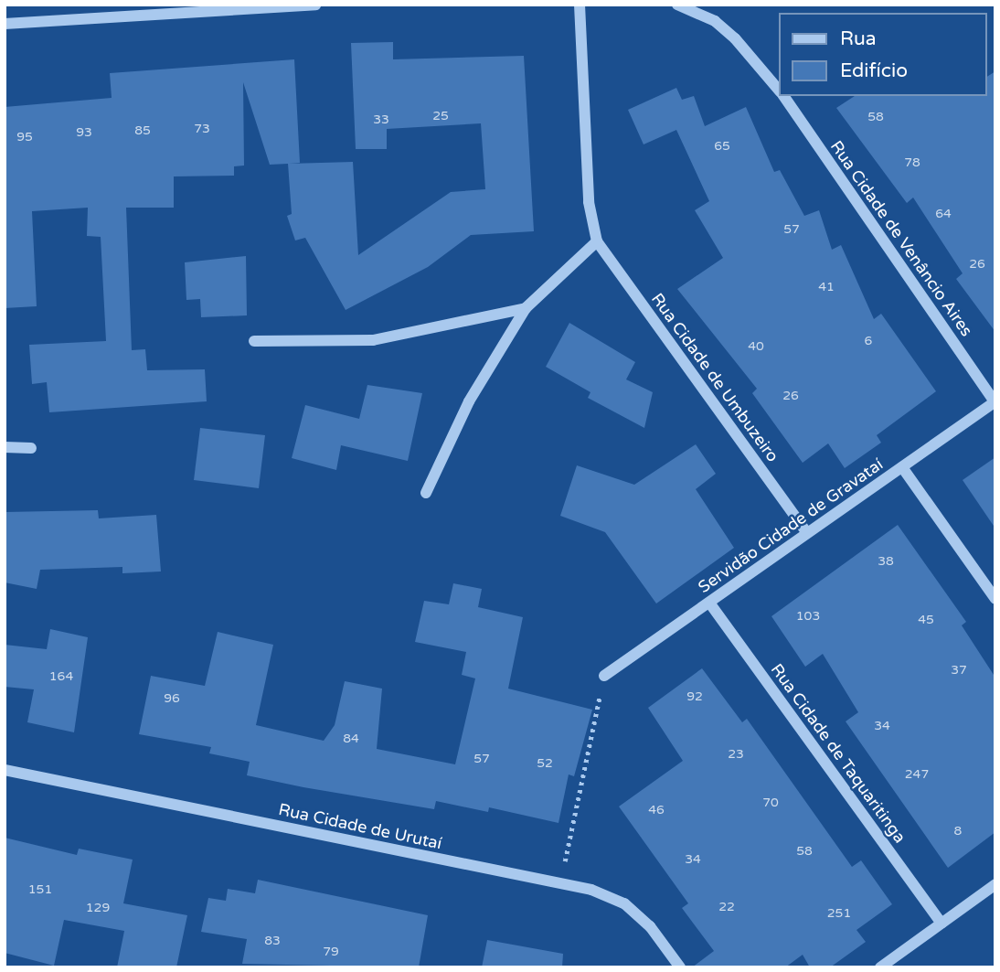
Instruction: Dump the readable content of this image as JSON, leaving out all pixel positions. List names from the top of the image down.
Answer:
{
  "streets": {
    "street": [
      "Rua Cidade de Venâncio Aires",
      "Rua Cidade de Umbuzeiro",
      "Servidão Cidade de Gravataí",
      "Rua Cidade de Taquaritinga",
      "Rua Cidade de Urutaí"
    ]
  },
  "crossings": [
    ["Rua Cidade de Venâncio Aires", "Servidão Cidade de Gravataí"],
    ["Rua Cidade de Umbuzeiro", "Servidão Cidade de Gravataí"],
    ["Servidão Cidade de Gravataí", "Rua Cidade de Taquaritinga"]
  ],
  "house_numbers": [
    "25",
    "58",
    "33",
    "73",
    "85",
    "93",
    "95",
    "65",
    "78",
    "64",
    "57",
    "26",
    "41",
    "6",
    "40",
    "26",
    "38",
    "103",
    "45",
    "37",
    "164",
    "92",
    "96",
    "34",
    "84",
    "23",
    "57",
    "52",
    "247",
    "70",
    "46",
    "8",
    "58",
    "34",
    "151",
    "22",
    "129",
    "251",
    "83",
    "79"
  ],
  "legend": ["Rua", "Edifício"]
}
